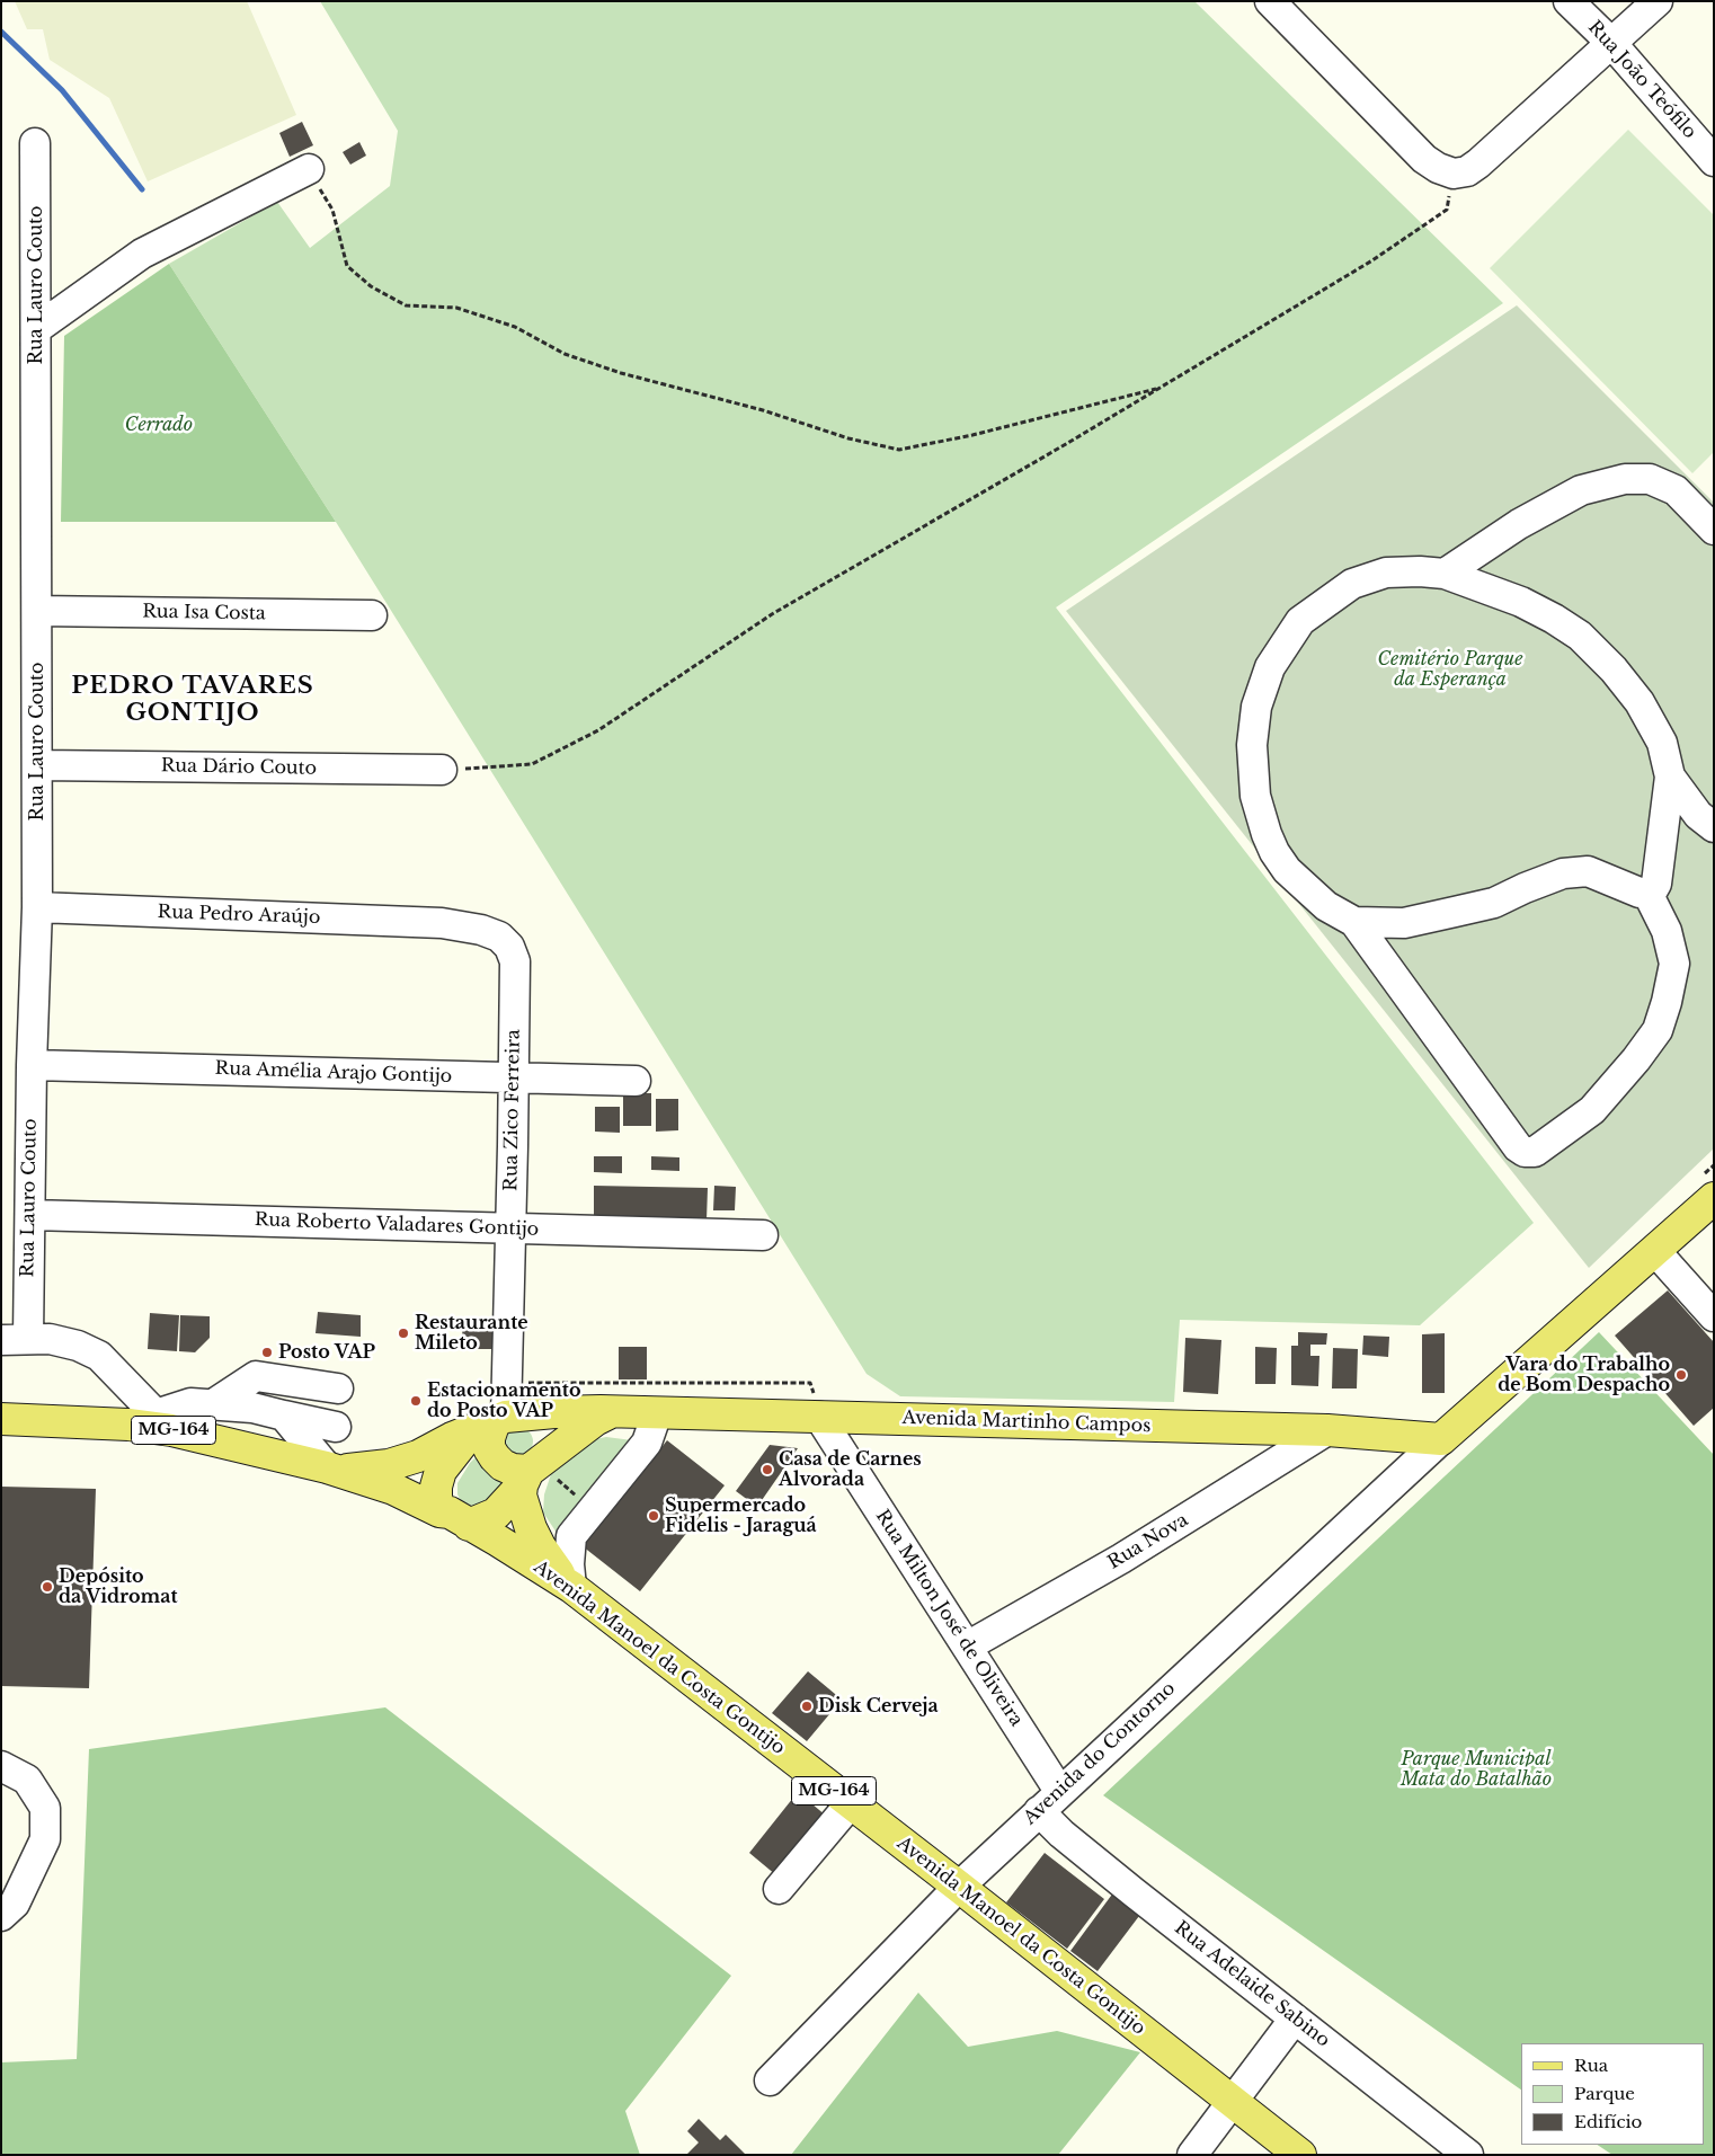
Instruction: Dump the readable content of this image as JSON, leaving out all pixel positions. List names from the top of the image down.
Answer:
{
  "streets": {
    "main road": ["Avenida Martinho Campos", "MG-164", "Avenida Manoel da Costa Gontijo"],
    "street": [
      "Rua João Teófilo",
      "Rua Lauro Couto",
      "Rua Isa Costa",
      "Rua Dário Couto",
      "Rua Pedro Araújo",
      "Rua Amélia Arajo Gontijo",
      "Rua Zico Ferreira",
      "Rua Roberto Valadares Gontijo",
      "Rua Nova",
      "Rua Milton José de Oliveira",
      "Avenida do Contorno",
      "Rua Adelaide Sabino"
    ]
  },
  "crossings": [
    ["Rua Lauro Couto", "Rua Isa Costa"],
    ["Rua Lauro Couto", "Rua Dário Couto"],
    ["Rua Lauro Couto", "Rua Pedro Araújo"],
    ["Rua Lauro Couto", "Rua Amélia Arajo Gontijo"],
    ["Rua Lauro Couto", "Rua Roberto Valadares Gontijo"],
    ["Rua Pedro Araújo", "Rua Zico Ferreira"],
    ["Rua Amélia Arajo Gontijo", "Rua Zico Ferreira"],
    ["Rua Zico Ferreira", "Rua Roberto Valadares Gontijo"],
    ["Rua Zico Ferreira", "Avenida Martinho Campos"],
    ["Avenida Martinho Campos", "Rua Nova"],
    ["Avenida Martinho Campos", "Rua Milton José de Oliveira"],
    ["Avenida Martinho Campos", "Avenida do Contorno"],
    ["MG-164", "Avenida Manoel da Costa Gontijo"],
    ["Rua Nova", "Rua Milton José de Oliveira"],
    ["Rua Milton José de Oliveira", "Avenida do Contorno"],
    ["Rua Milton José de Oliveira", "Rua Adelaide Sabino"],
    ["Avenida Manoel da Costa Gontijo", "Avenida do Contorno"],
    ["Avenida do Contorno", "Rua Adelaide Sabino"]
  ],
  "districts": ["PEDRO TAVARES GONTIJO"],
  "parks": ["Cerrado", "Cemitério Parque da Esperança", "Parque Municipal Mata do Batalhão"],
  "places": [
    "Restaurante Mileto",
    "Posto VAP",
    "Vara do Trabalho de Bom Despacho",
    "Estacionamento do Posto VAP",
    "Casa de Carnes Alvorada",
    "Supermercado Fidelis - Jaraguá",
    "Depósito da Vidromat",
    "Disk Cerveja"
  ],
  "legend": ["Rua", "Parque", "Edifício"]
}
